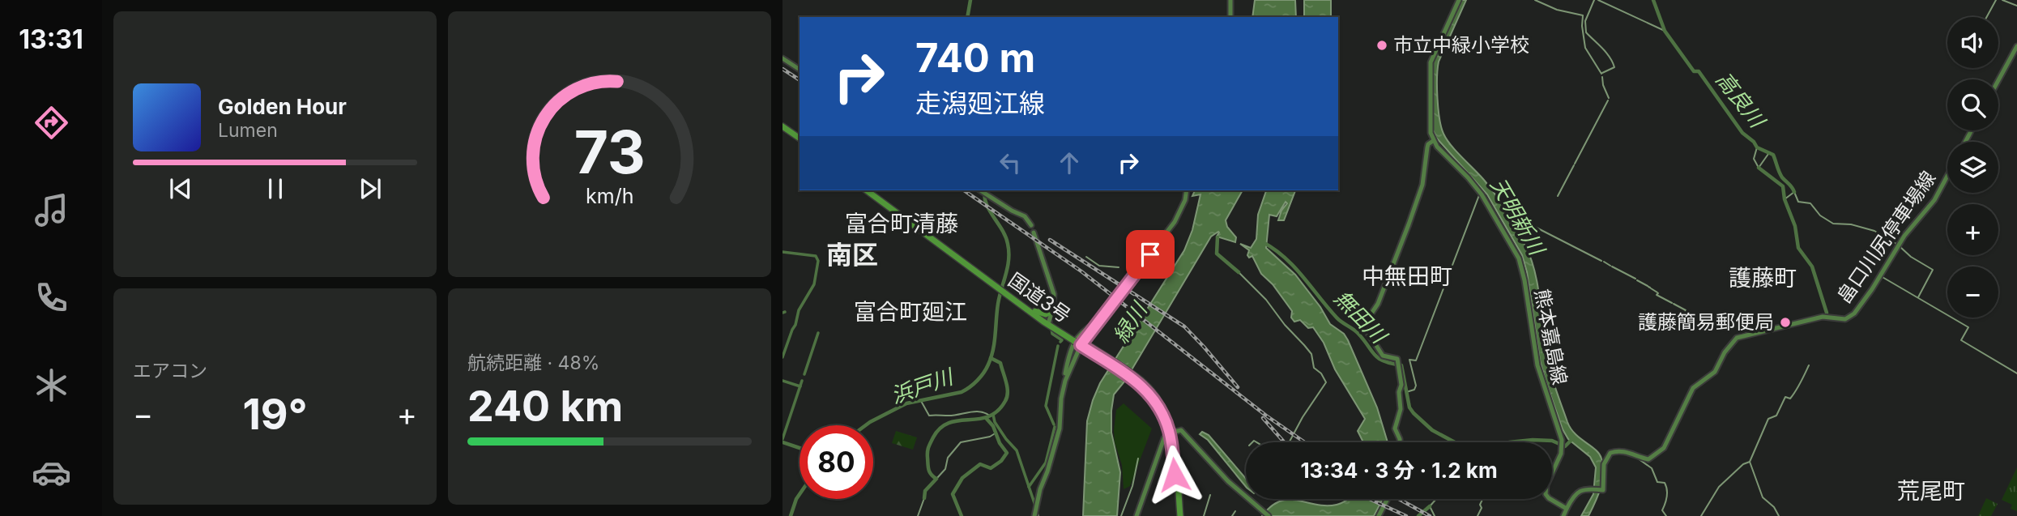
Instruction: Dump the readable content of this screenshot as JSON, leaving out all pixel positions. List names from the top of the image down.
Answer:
{
  "streets": {
    "highway": ["国道3号"],
    "main road": ["畠口川尻停車場線", "熊本嘉島線"]
  },
  "crossings": [
    ["畠口川尻停車場線", "熊本嘉島線"]
  ],
  "districts": [
    "富合町清藤",
    "南区",
    "中無田町",
    "護藤町",
    "富合町廻江",
    "荒尾町"
  ],
  "water": [
    "高良川",
    "天明新川",
    "無田川",
    "緑川",
    "浜戸川"
  ],
  "places": ["市立中緑小学校", "護藤簡易郵便局"],
  "page": {
    "tabs": "13:31",
    "map_buttons": ["+", "−"],
    "turn": ["740 m", "走潟廻江線"],
    "song": ["Golden Hour", "Lumen"],
    "tile": [
      "エアコン",
      ["航続距離 · 48%", "240 km"]
    ],
    "heat": ["−", "19°", "+"],
    "limit": "80",
    "trip": "13:34 · 3 分 · 1.2 km",
    "gauge": ["73", "km/h"]
  }
}
